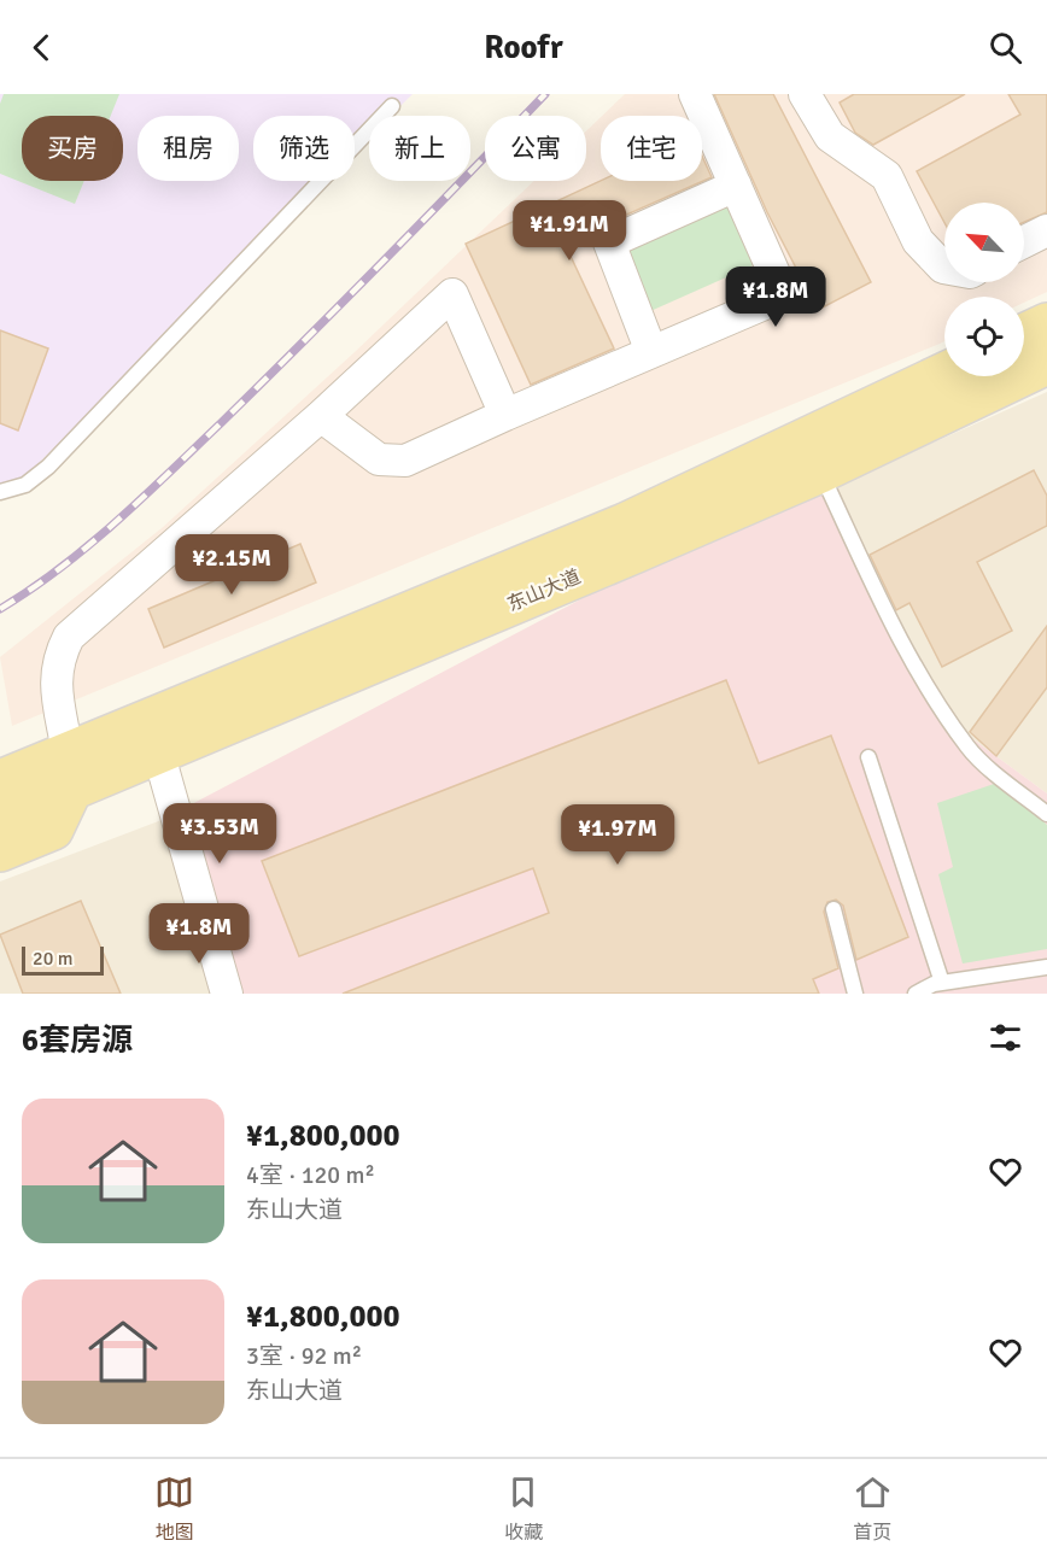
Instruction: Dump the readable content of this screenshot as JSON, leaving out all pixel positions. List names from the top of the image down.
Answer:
{
  "streets": {
    "main road": ["东山大道"]
  },
  "scale_bar": "20 m",
  "north": "top left",
  "page": {
    "header": "Roofr",
    "chip": [
      "买房",
      "租房",
      "筛选",
      "新上",
      "公寓",
      "住宅"
    ],
    "price": [
      "¥1.91M",
      "¥1.8M",
      "¥2.15M",
      "¥3.53M",
      "¥1.97M",
      "¥1.8M"
    ],
    "scale": "20 m",
    "heading": "6套房源",
    "list": [
      {
        "name": "¥1,800,000",
        "note": "4室 · 120 m² · 东山大道"
      },
      {
        "name": "¥1,800,000",
        "note": "3室 · 92 m² · 东山大道"
      }
    ],
    "tabs": ["地图", "收藏", "首页"]
  }
}
